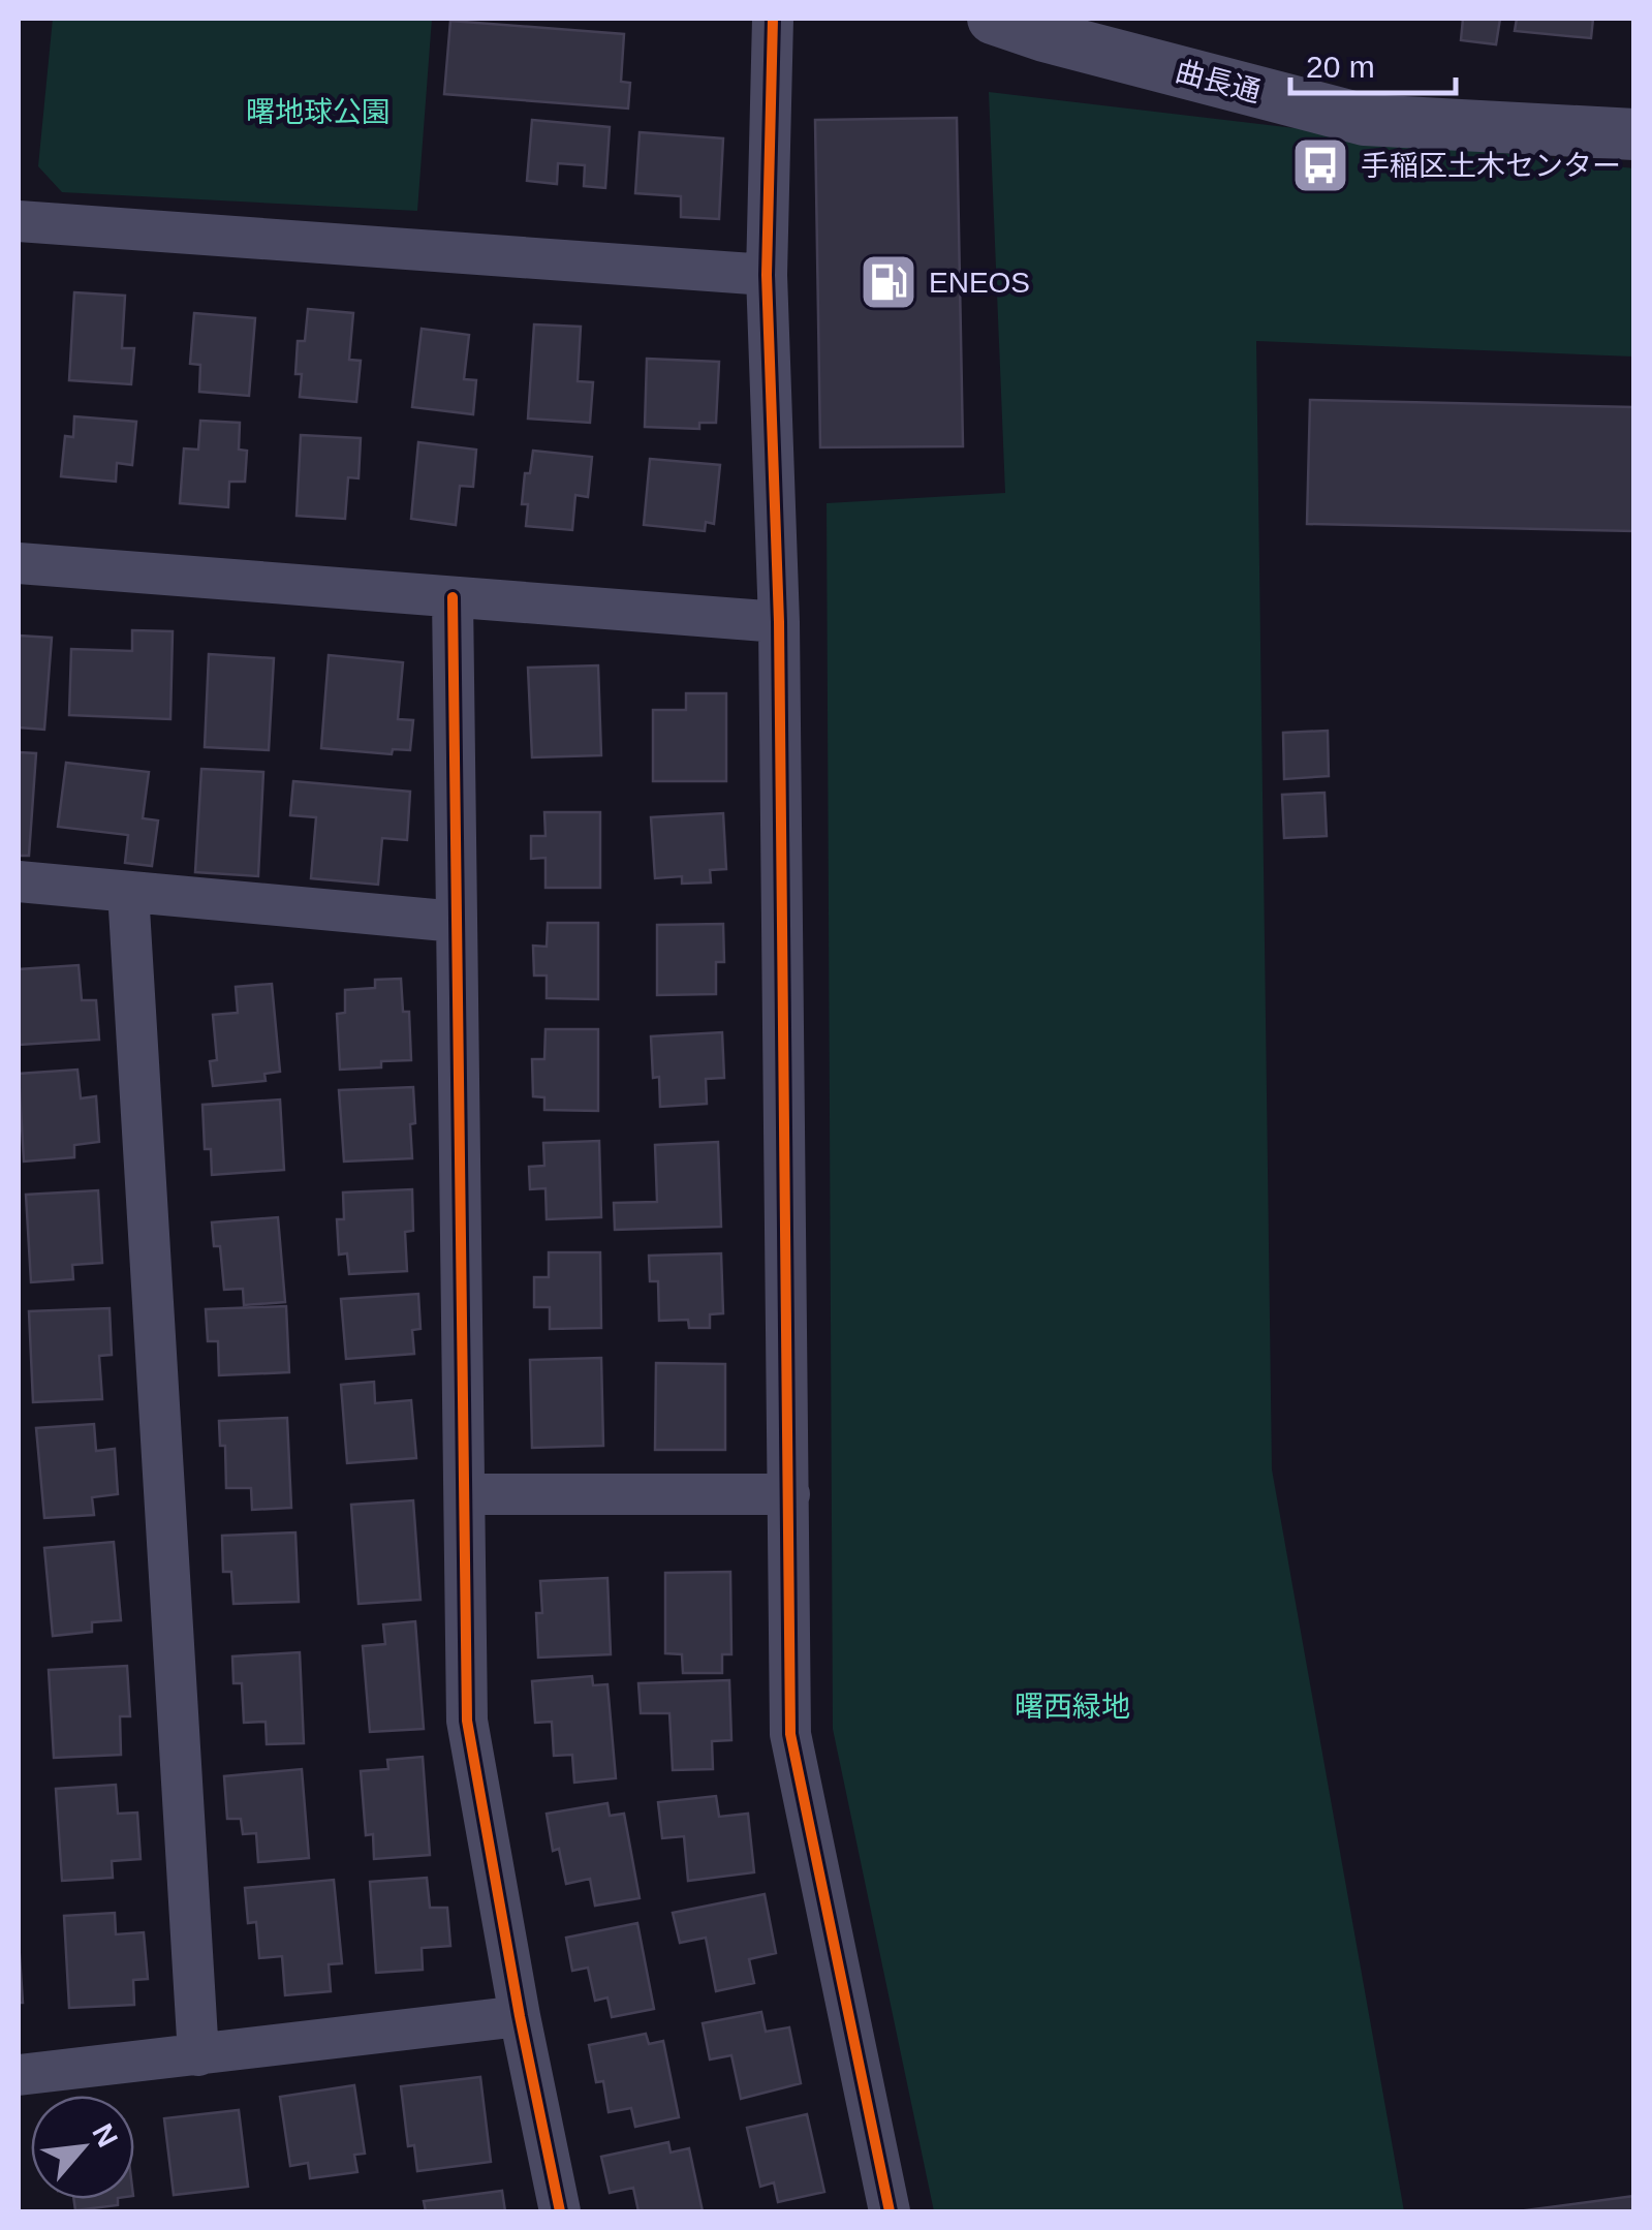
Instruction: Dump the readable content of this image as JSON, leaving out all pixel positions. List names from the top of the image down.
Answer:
{
  "streets": {
    "street": ["曲長通"]
  },
  "parks": ["曙地球公園", "曙西緑地"],
  "places": {
    "bus stop": ["手稲区土木センター"],
    "fuel station": ["ENEOS"]
  },
  "scale_bar": "20 m",
  "north": "top right"
}
